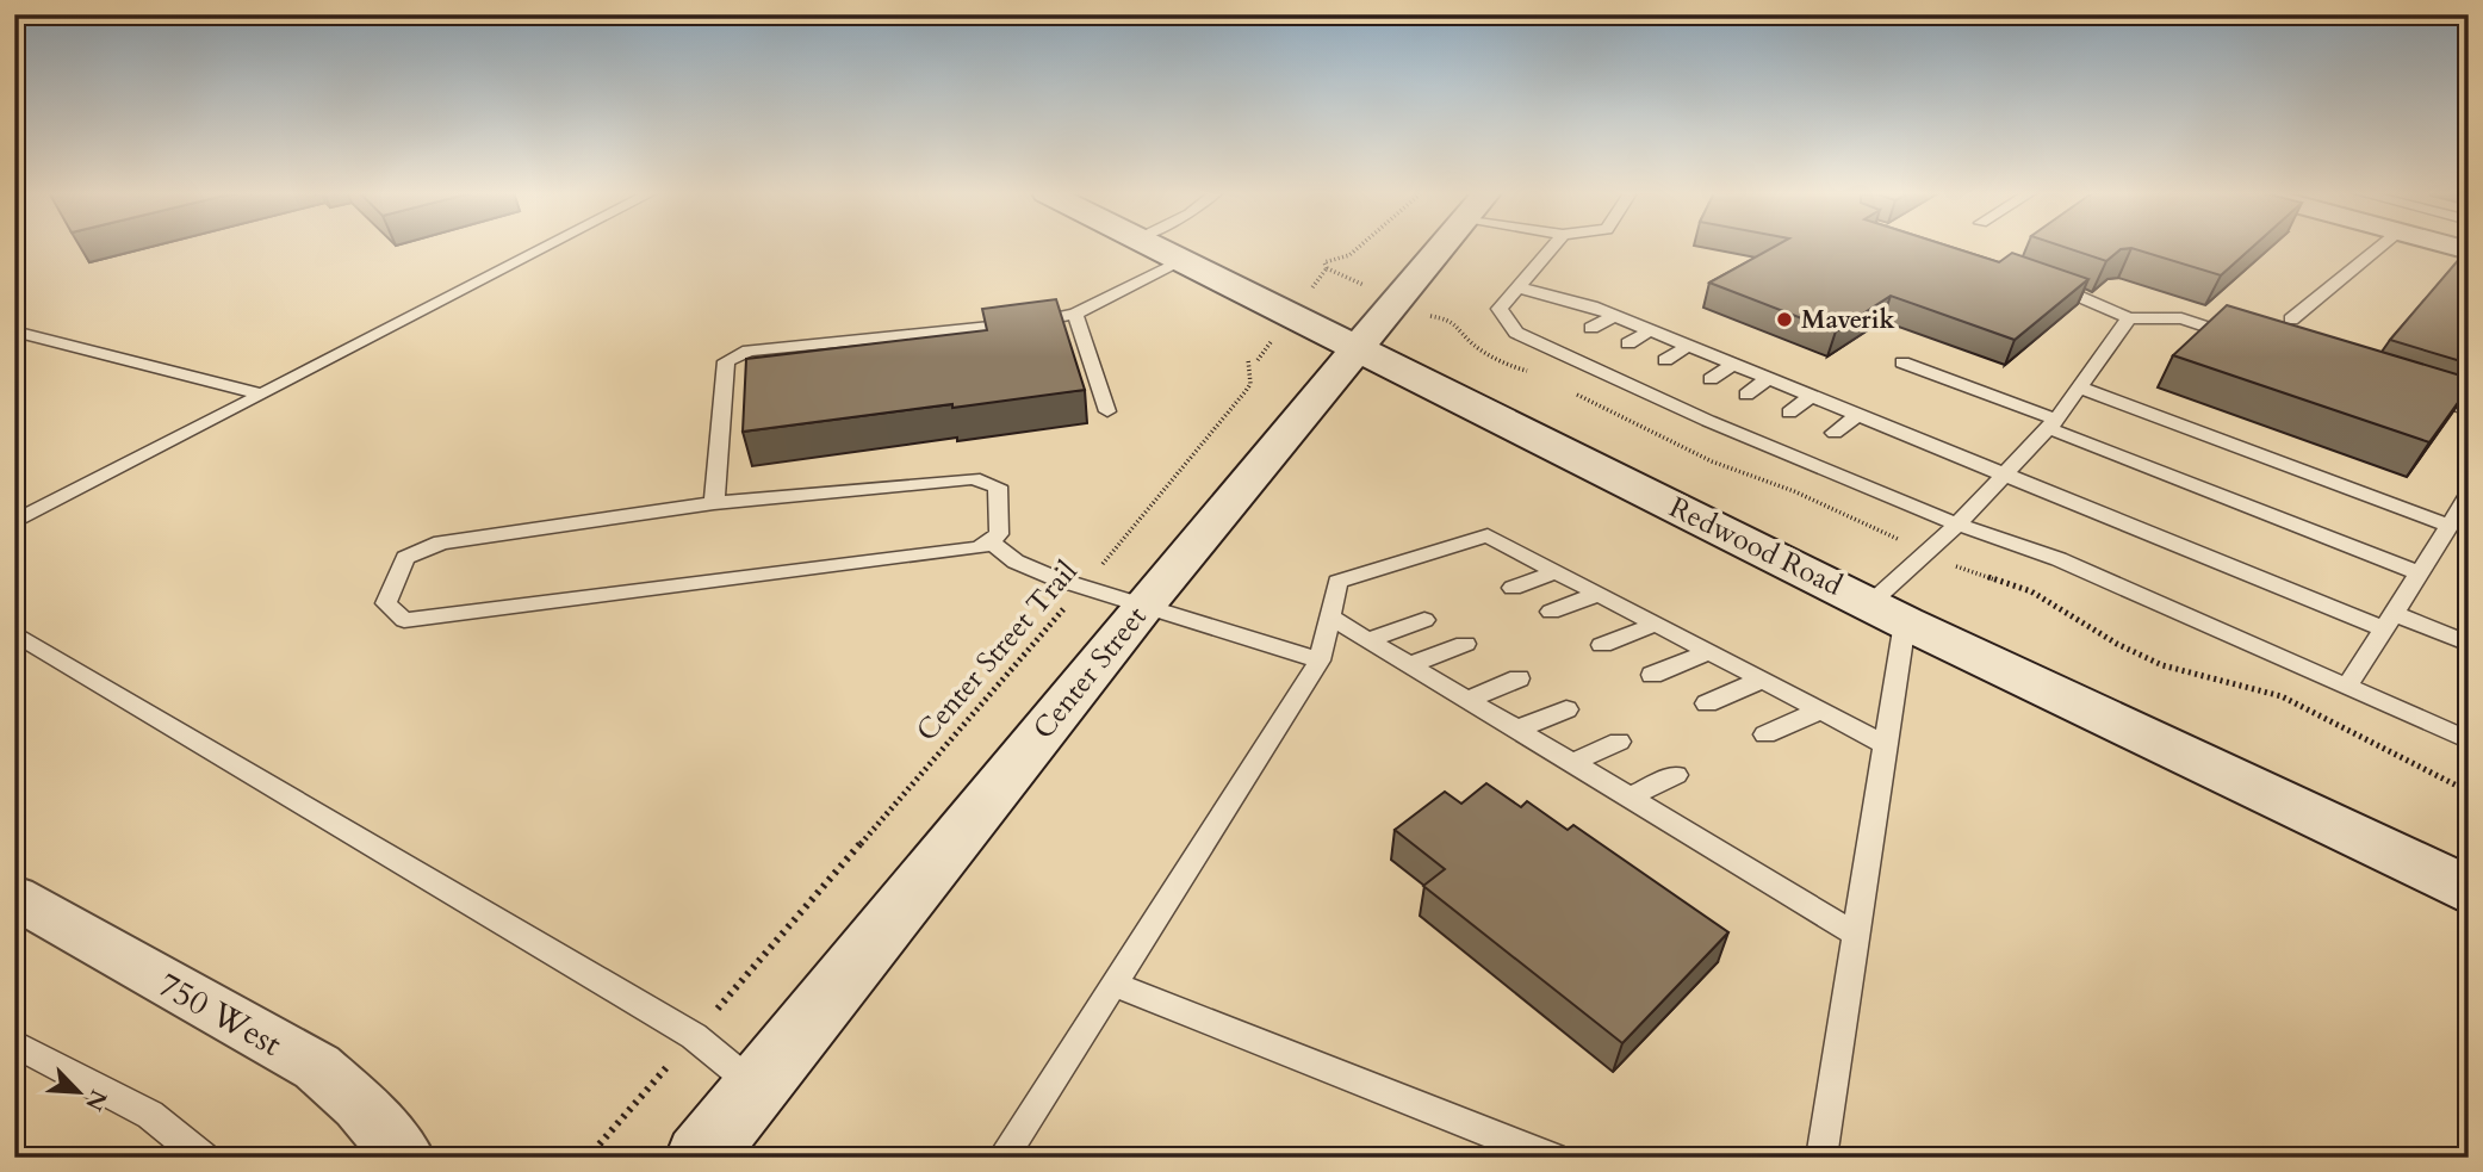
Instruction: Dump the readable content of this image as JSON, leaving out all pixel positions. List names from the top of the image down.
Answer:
{
  "streets": {
    "main road": ["Redwood Road", "Center Street"],
    "street": ["750 West"],
    "path": ["Center Street Trail"]
  },
  "crossings": [
    ["Redwood Road", "Center Street"]
  ],
  "places": ["Maverik"],
  "north": "bottom right"
}
